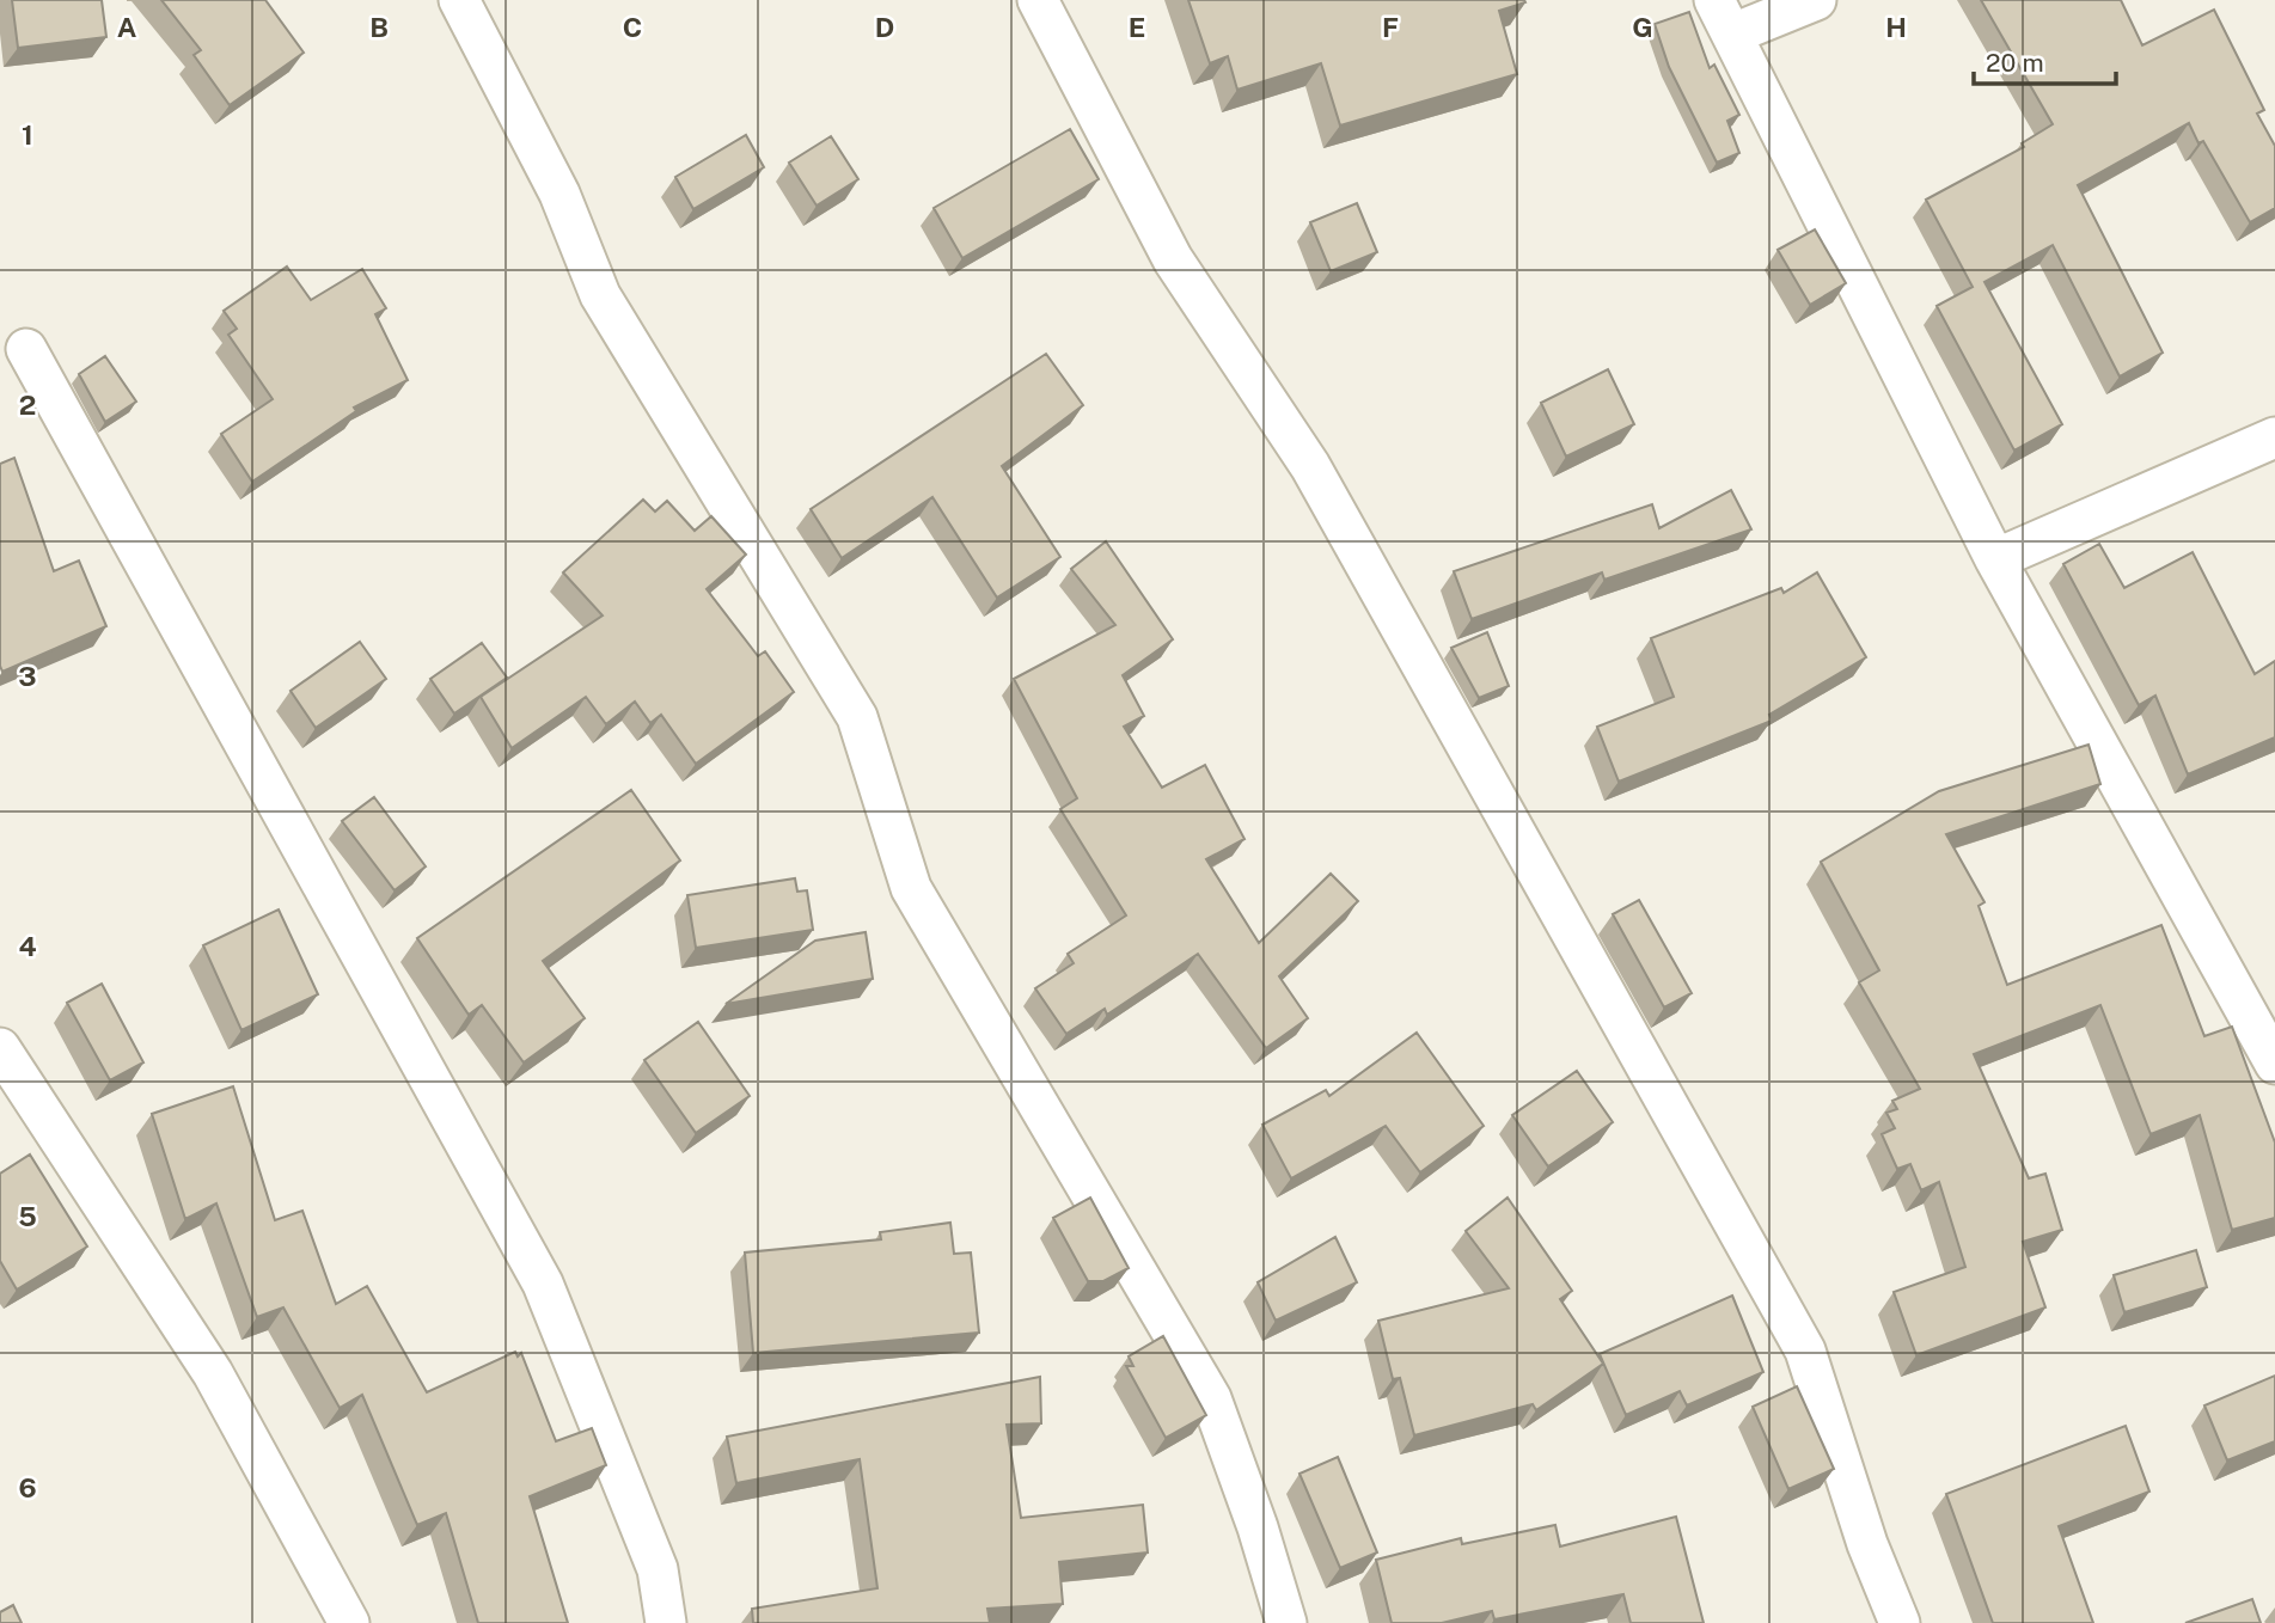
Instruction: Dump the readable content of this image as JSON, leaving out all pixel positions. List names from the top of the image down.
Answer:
{
  "scale_bar": "20 m",
  "grid": {
    "columns": [
      "A",
      "B",
      "C",
      "D",
      "E",
      "F",
      "G",
      "H"
    ],
    "rows": [
      "1",
      "2",
      "3",
      "4",
      "5",
      "6"
    ]
  }
}
